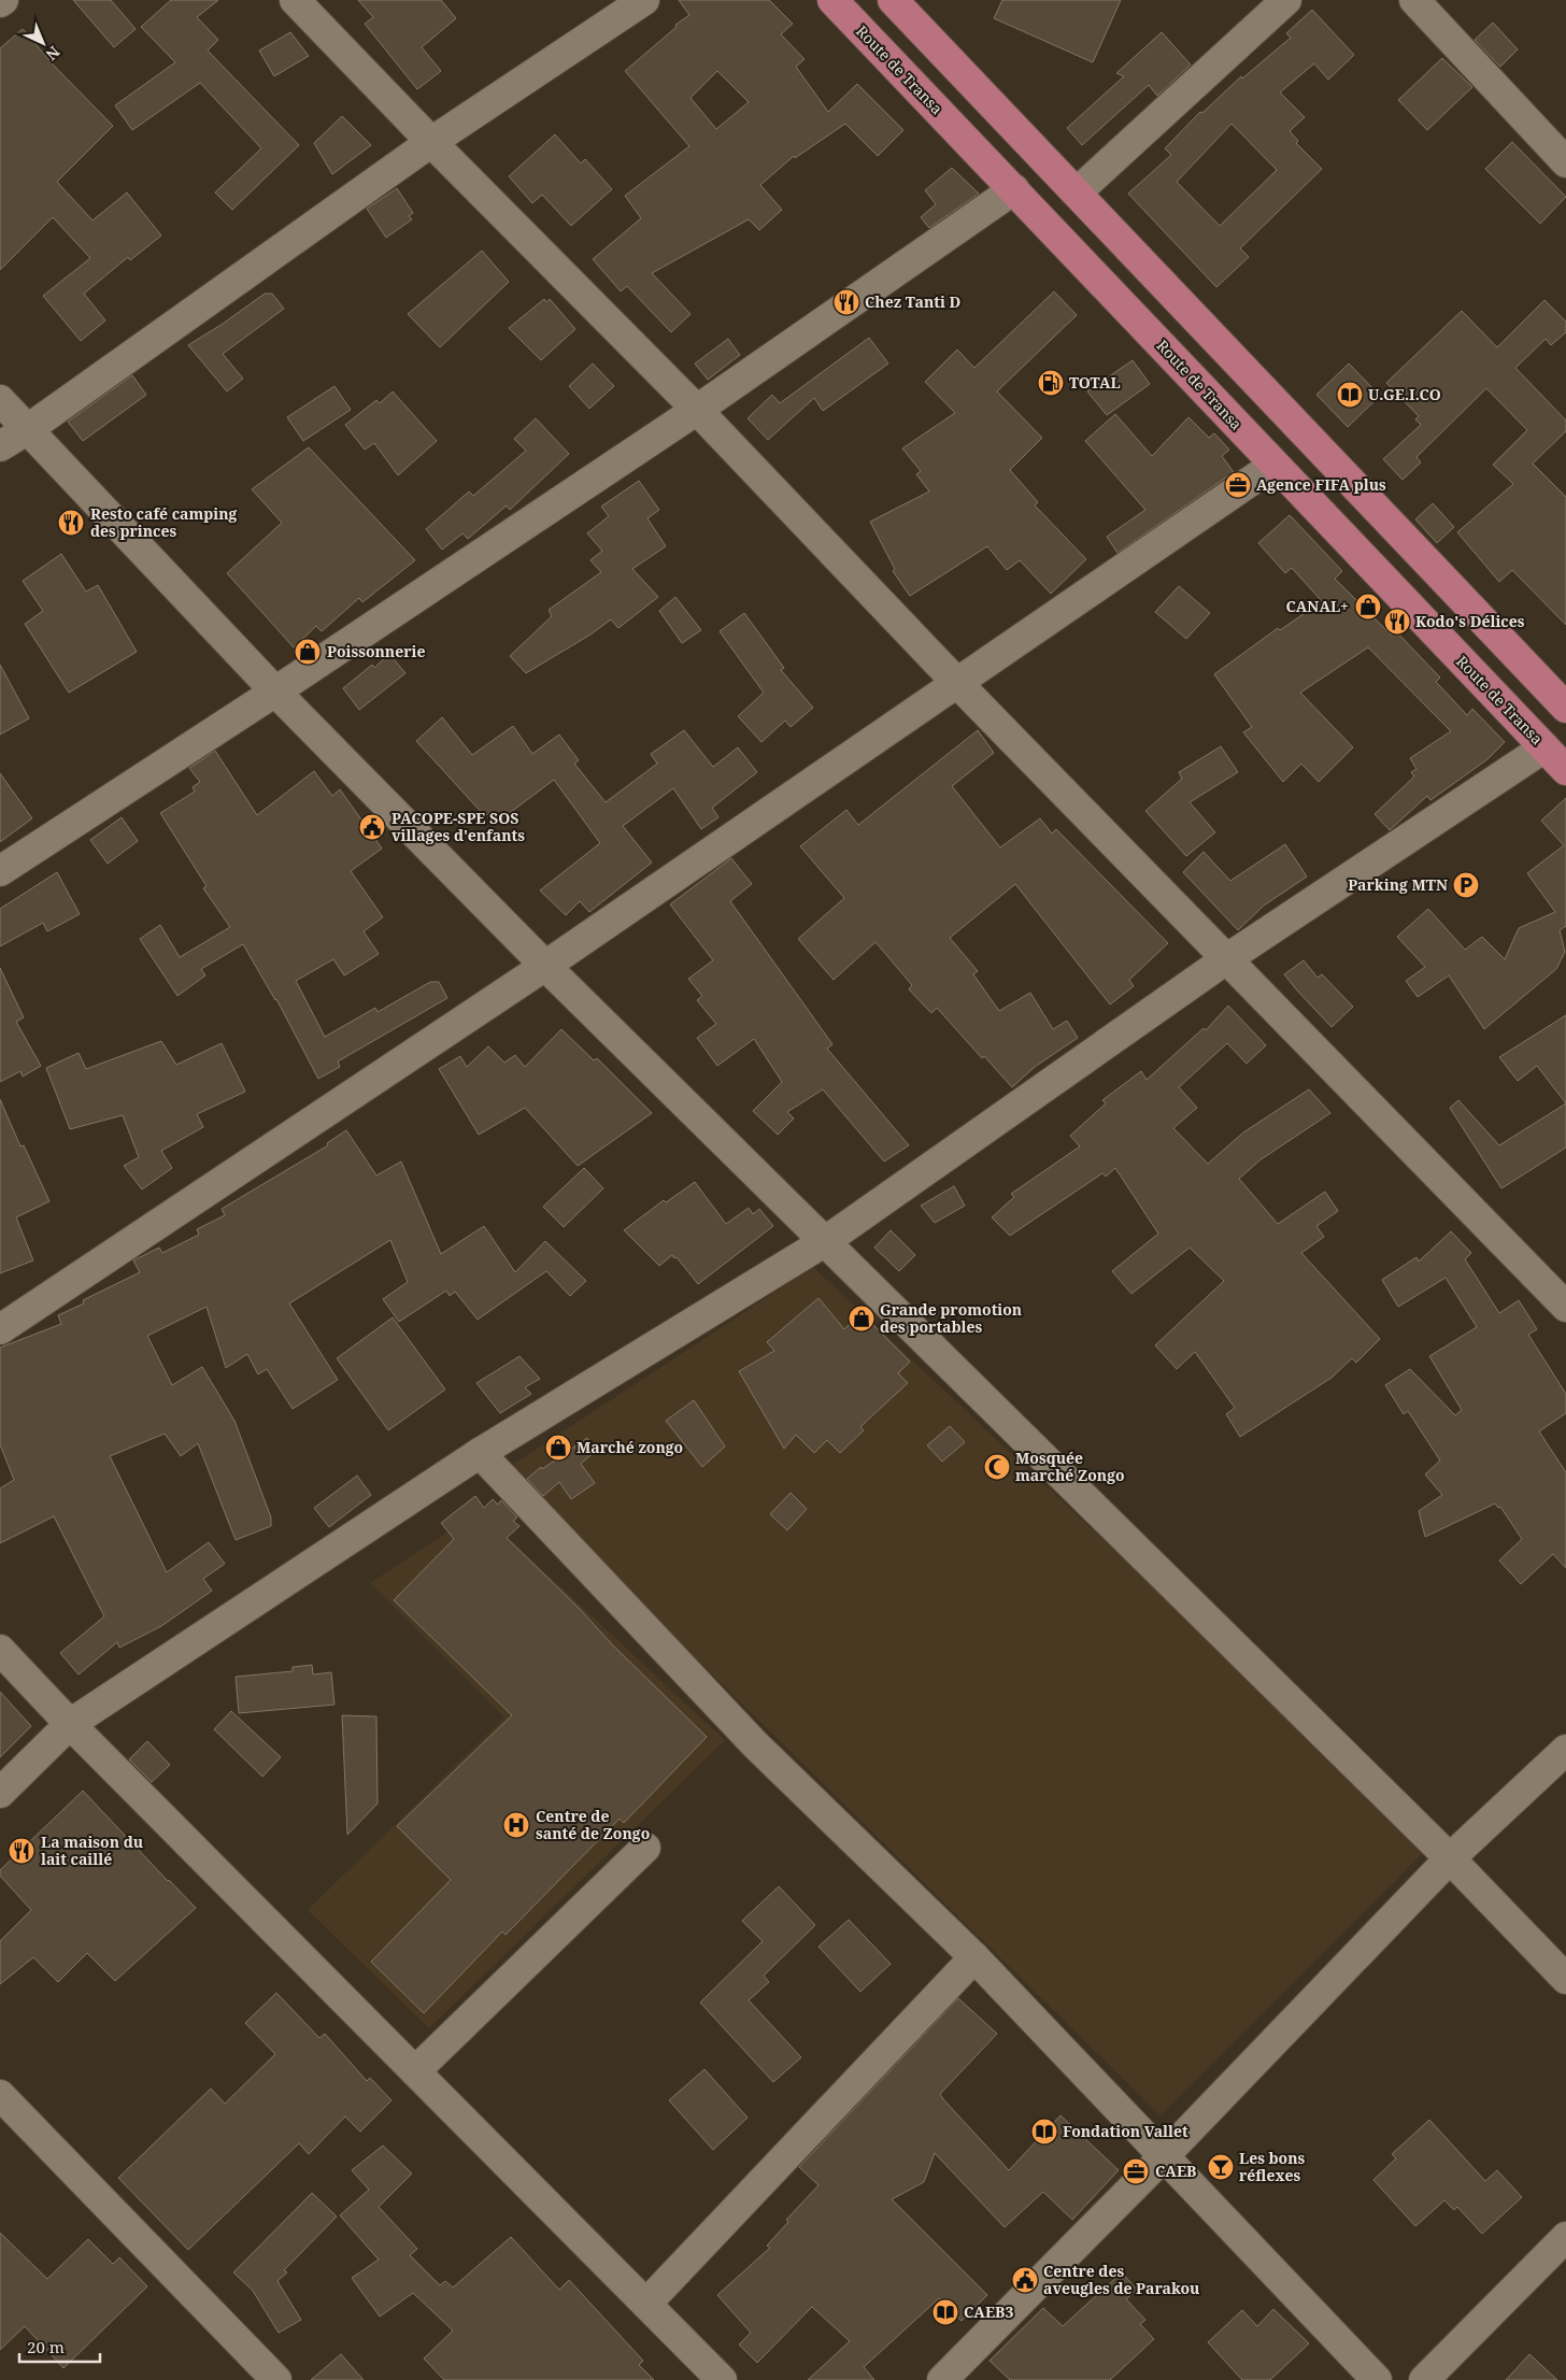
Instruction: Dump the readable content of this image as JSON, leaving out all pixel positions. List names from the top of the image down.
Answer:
{
  "streets": {
    "main road": ["Route de Transa"]
  },
  "places": {
    "restaurant": [
      "Chez Tanti D",
      "Resto café camping des princes",
      "Kodo's Délices",
      "La maison du lait caillé"
    ],
    "fuel station": ["TOTAL"],
    "library": ["U.GE.I.CO", "Fondation Vallet", "CAEB3"],
    "office": ["Agence FIFA plus", "CAEB"],
    "shop": [
      "CANAL+",
      "Poissonnerie",
      "Grande promotion des portables",
      "Marché zongo"
    ],
    "public building": ["PACOPE-SPE SOS villages d'enfants", "Centre des aveugles de Parakou"],
    "parking": ["Parking MTN"],
    "mosque": ["Mosquée marché Zongo"],
    "hospital": ["Centre de santé de Zongo"],
    "bar": ["Les bons réflexes"]
  },
  "scale_bar": "20 m",
  "north": "bottom right"
}
